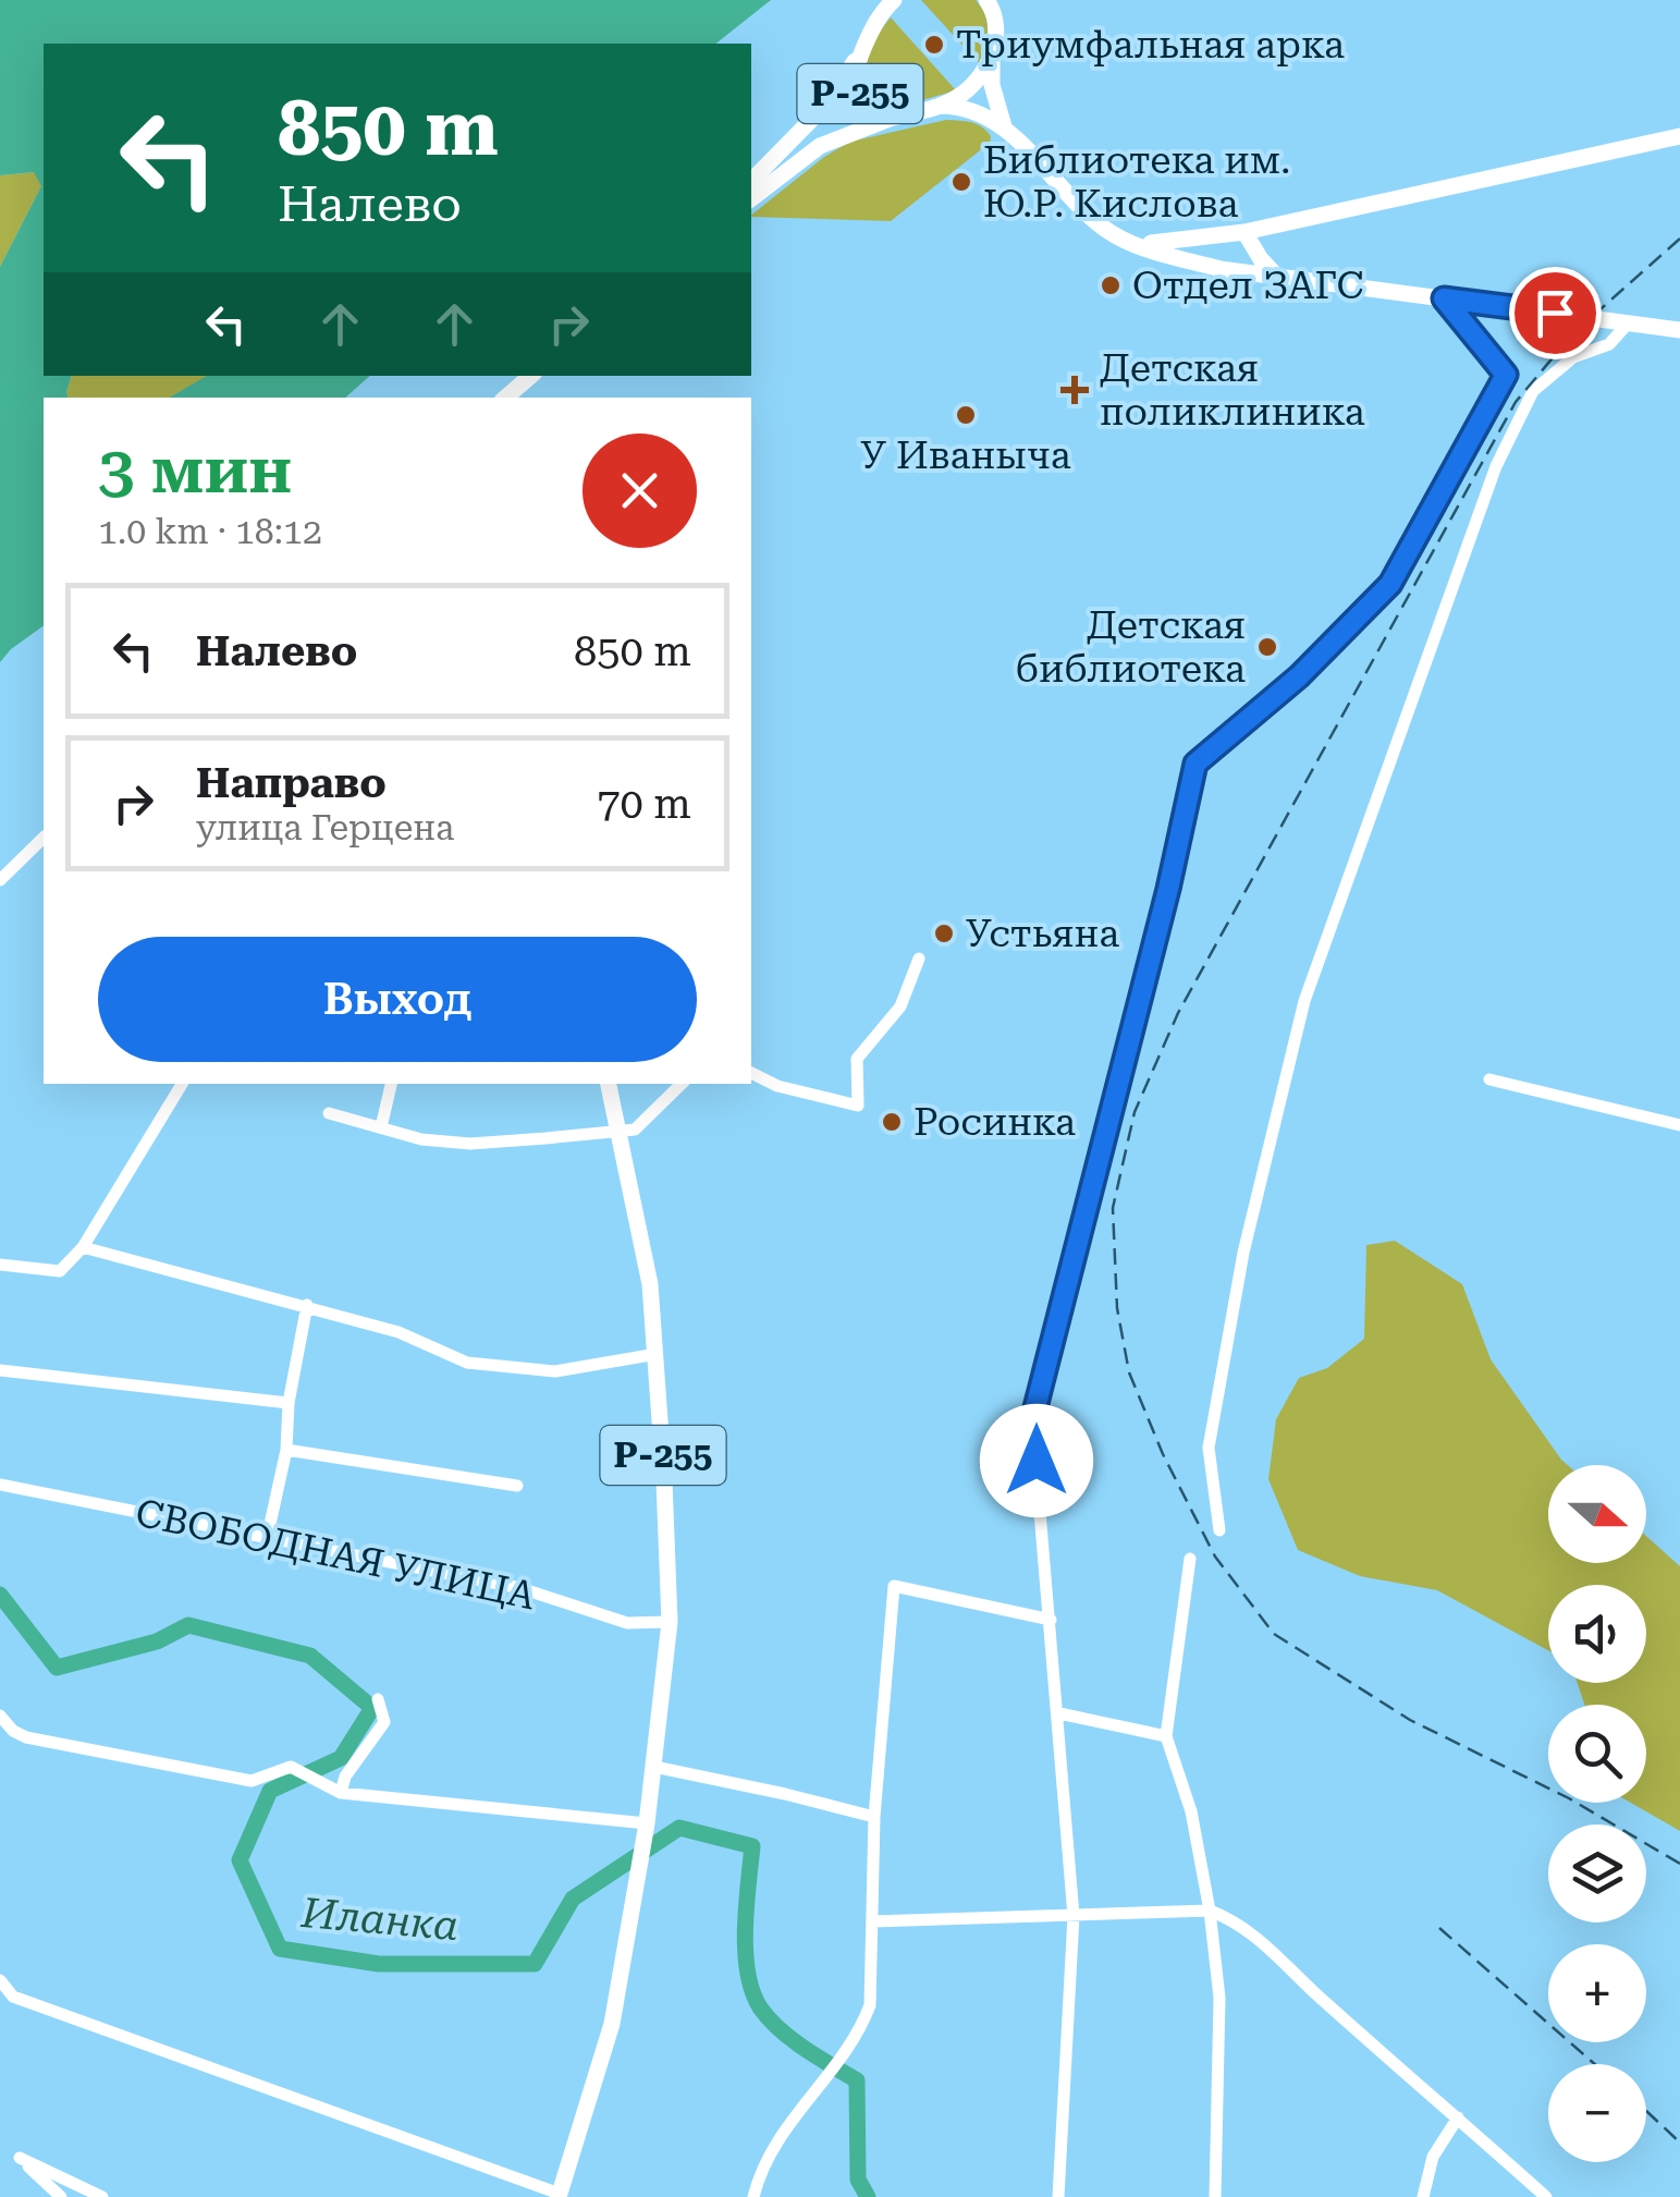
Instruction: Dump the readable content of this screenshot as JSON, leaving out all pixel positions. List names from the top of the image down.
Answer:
{
  "streets": {
    "main road": ["Р-255"],
    "street": ["СВОБОДНАЯ УЛИЦА"]
  },
  "crossings": [
    ["Р-255", "СВОБОДНАЯ УЛИЦА"]
  ],
  "water": ["Иланка"],
  "places": {
    "other": [
      "Триумфальная арка",
      "Библиотека им. Ю.Р. Кислова",
      "Отдел ЗАГС",
      "У Иваныча",
      "Детская библиотека",
      "Устьяна",
      "Росинка"
    ],
    "health": ["Детская поликлиника"]
  },
  "north": "right",
  "page": {
    "turn": ["850 m", "Налево"],
    "heading": ["3 мин", "1.0 km · 18:12"],
    "list": [
      {
        "name": "Налево",
        "value": "850 m"
      },
      {
        "name": "Направо",
        "note": "улица Герцена",
        "value": "70 m"
      }
    ],
    "buttons": "Выход",
    "map_buttons": ["+", "−"]
  }
}
